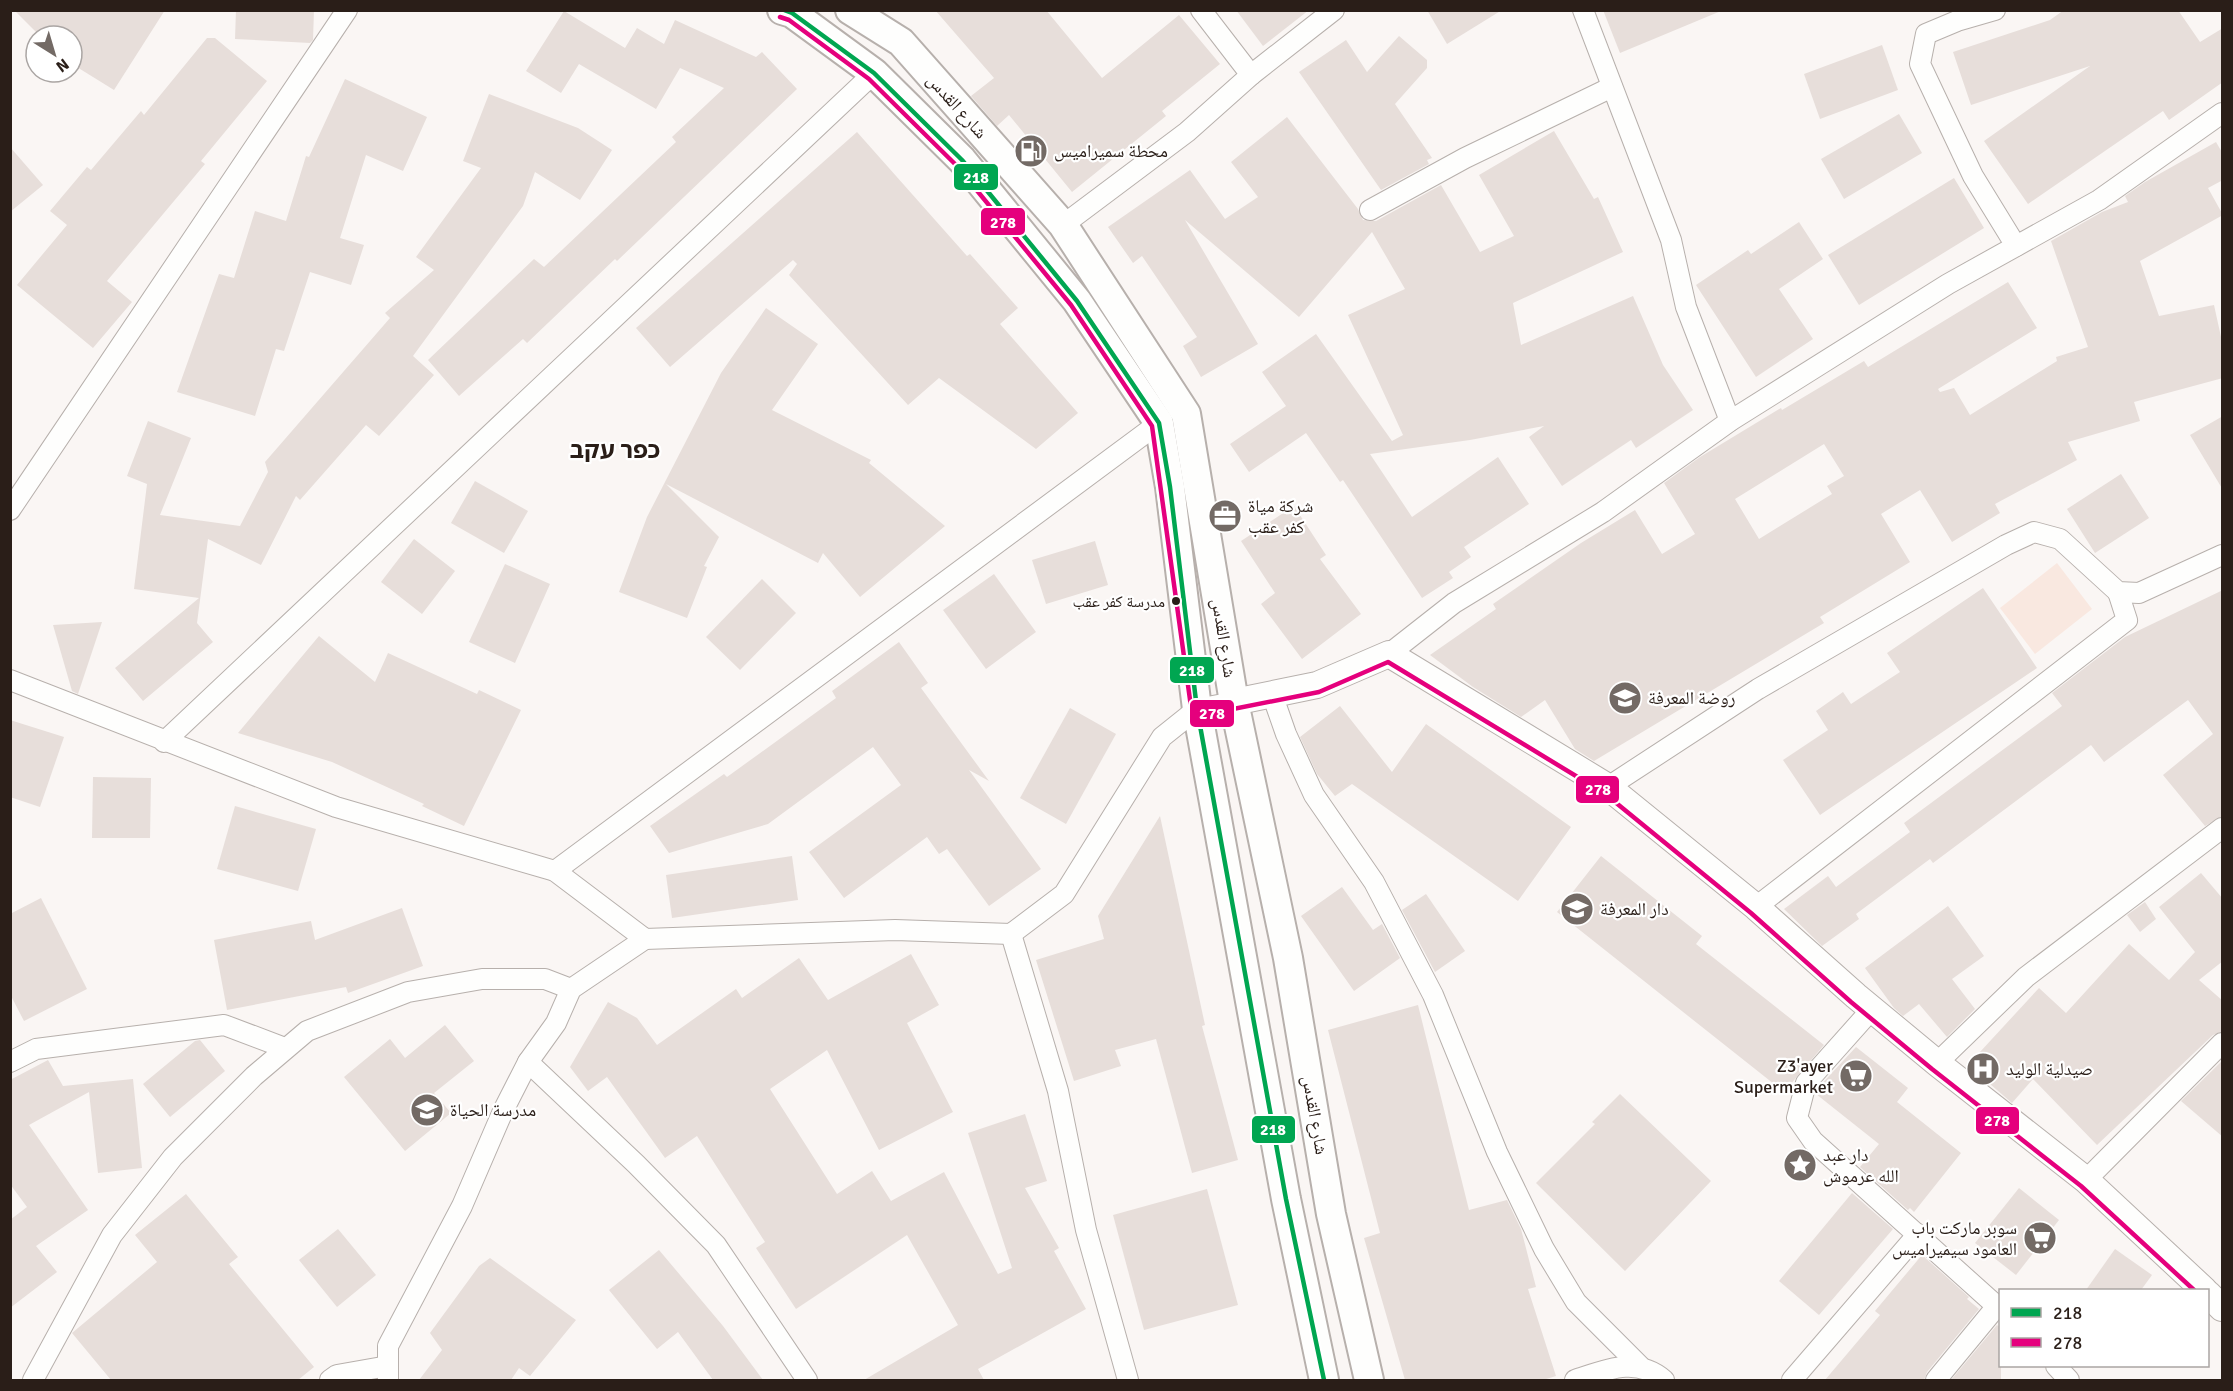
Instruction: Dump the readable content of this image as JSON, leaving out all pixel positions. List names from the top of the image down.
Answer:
{
  "streets": {
    "main road": ["شارع القدس"]
  },
  "districts": ["כפר עקב"],
  "places": {
    "fuel station": ["محطة سميراميس"],
    "office": ["شركة مياة كفر عقب"],
    "other": ["مدرسة كفر عقب"],
    "school or university": ["روضة المعرفة", "دار المعرفة", "مدرسة الحياة"],
    "hospital": ["صيدلية الوليد"],
    "supermarket": ["Z3'ayer Supermarket", "سوبر ماركت باب العامود سيميراميس"],
    "place": ["دار عبد الله عرموش"]
  },
  "lines": ["transit line 218", "transit line 278"],
  "legend": ["218", "278"],
  "north": "bottom right"
}
